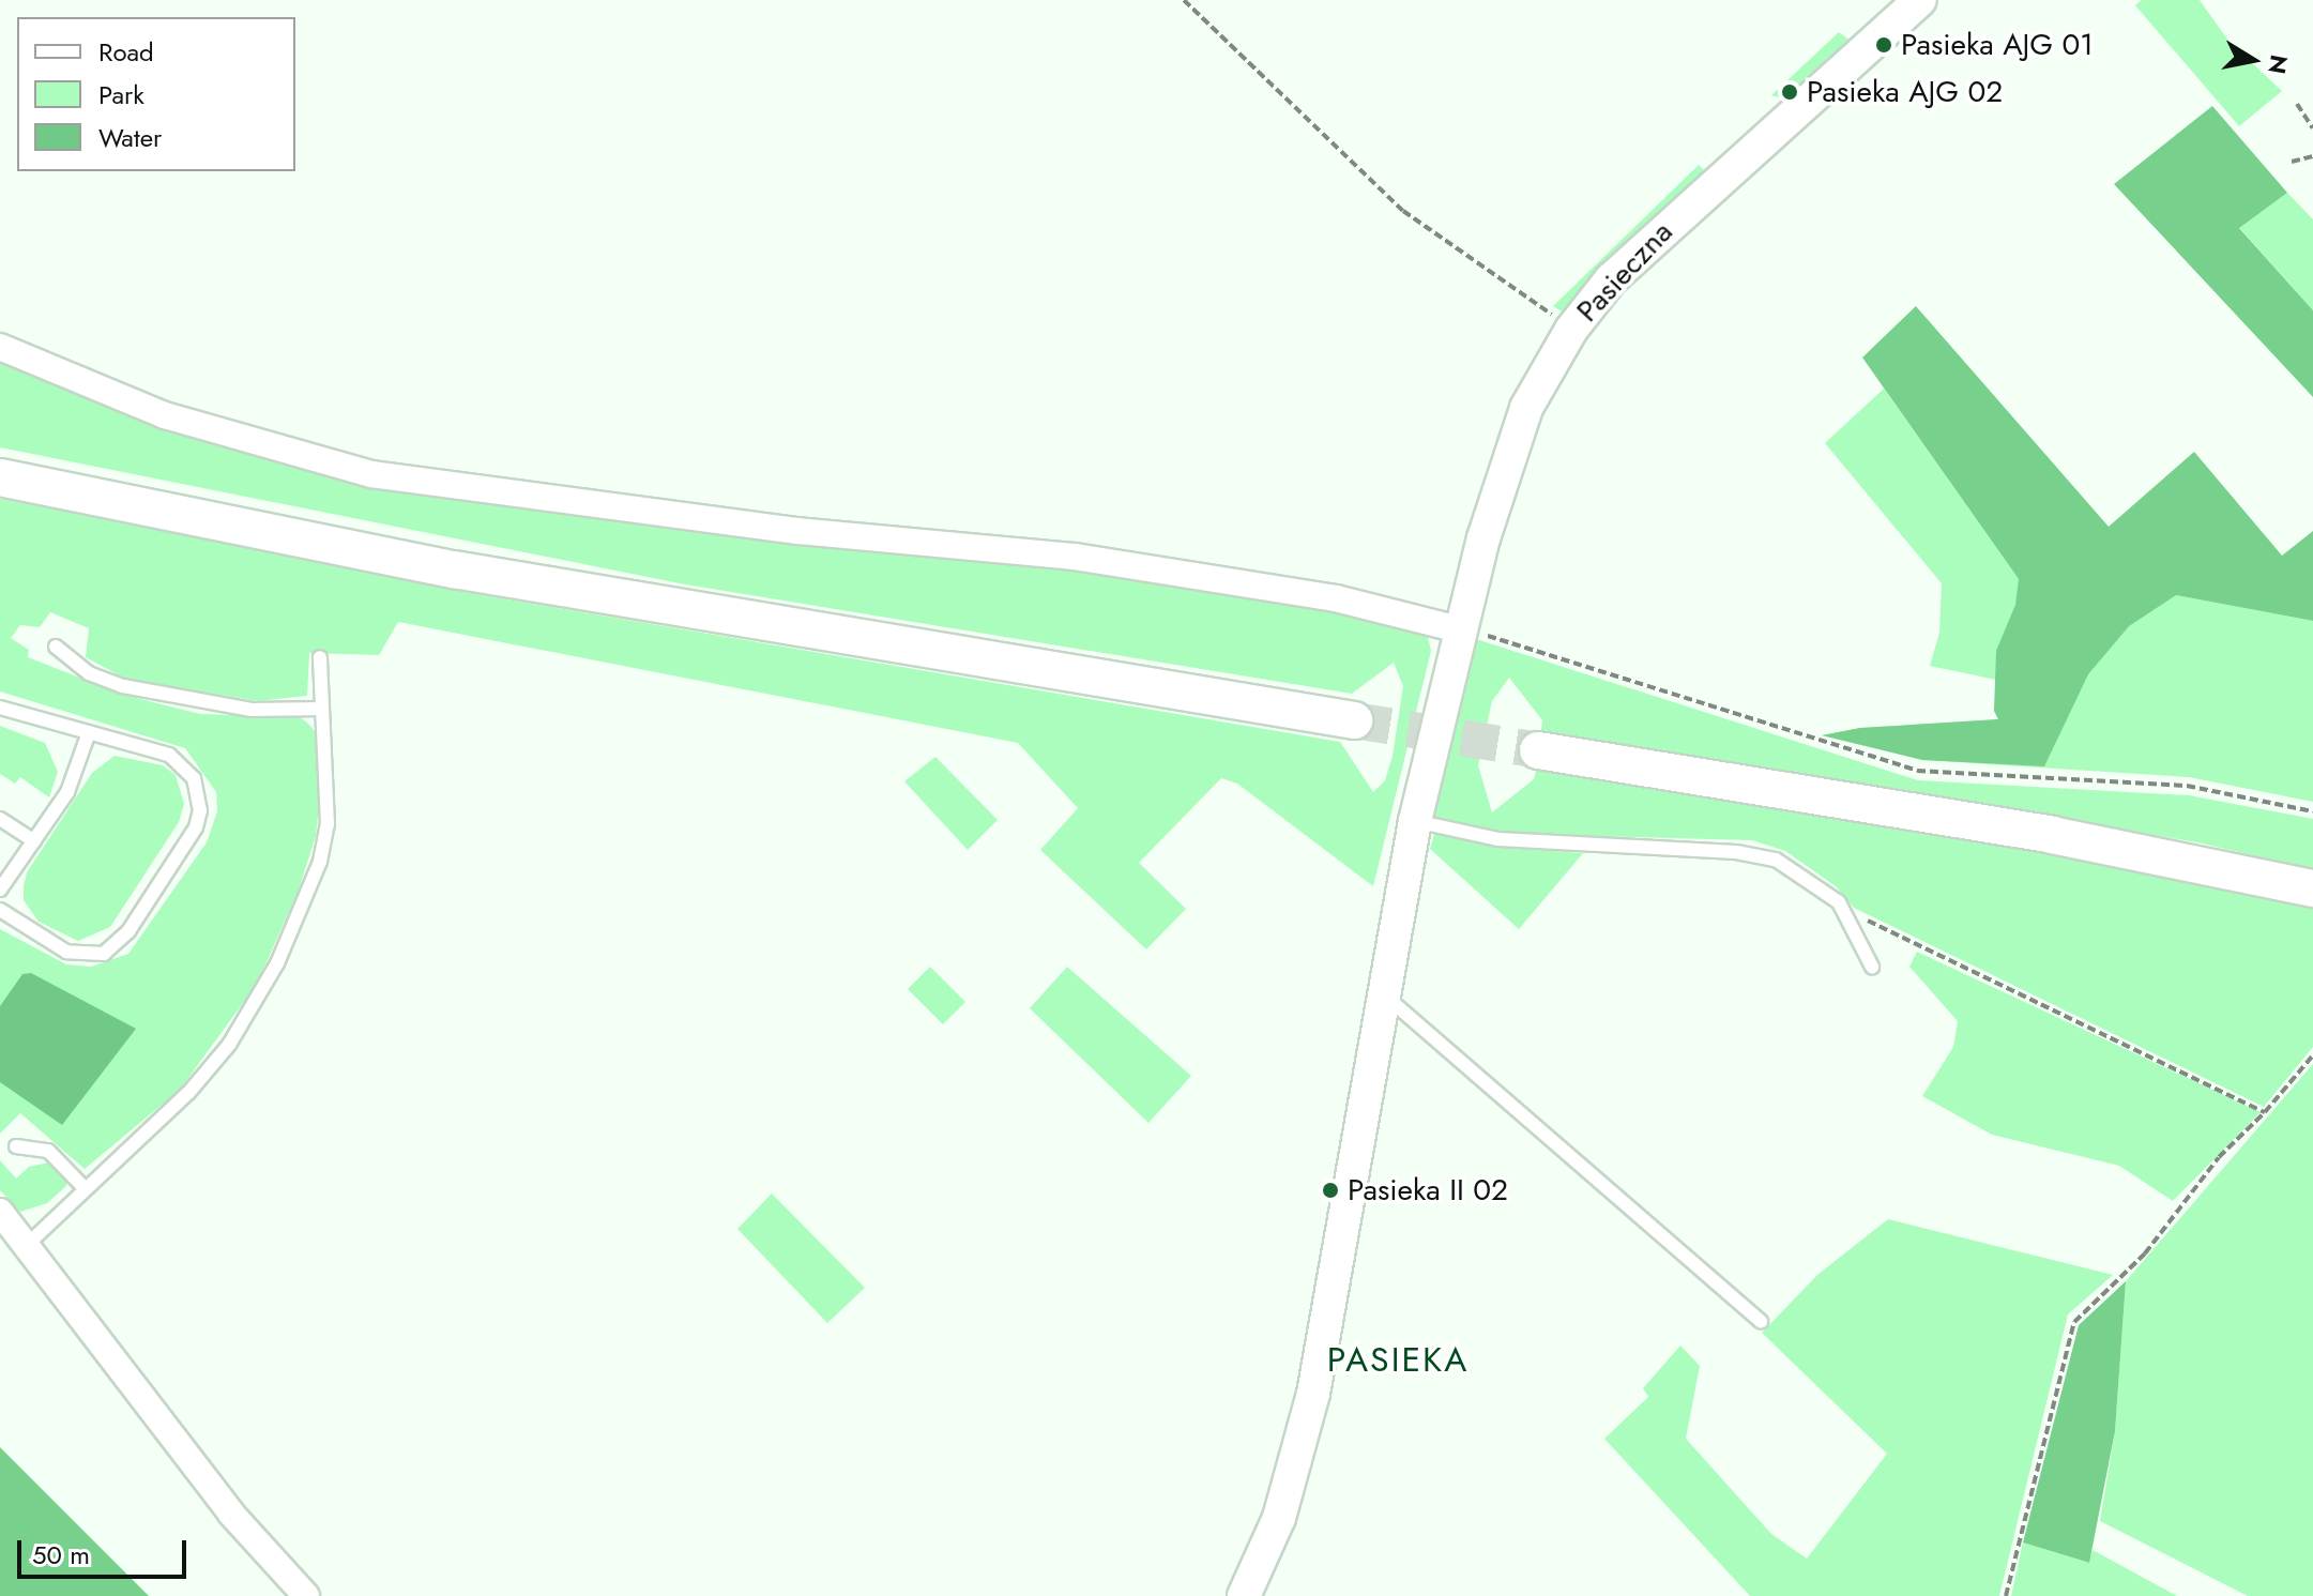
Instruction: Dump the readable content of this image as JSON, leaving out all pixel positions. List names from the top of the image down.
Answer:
{
  "streets": {
    "street": ["Pasieczna"]
  },
  "districts": ["PASIEKA"],
  "places": ["Pasieka AJG 01", "Pasieka AJG 02", "Pasieka II 02"],
  "legend": ["Road", "Park", "Water"],
  "scale_bar": "50 m",
  "north": "right"
}
